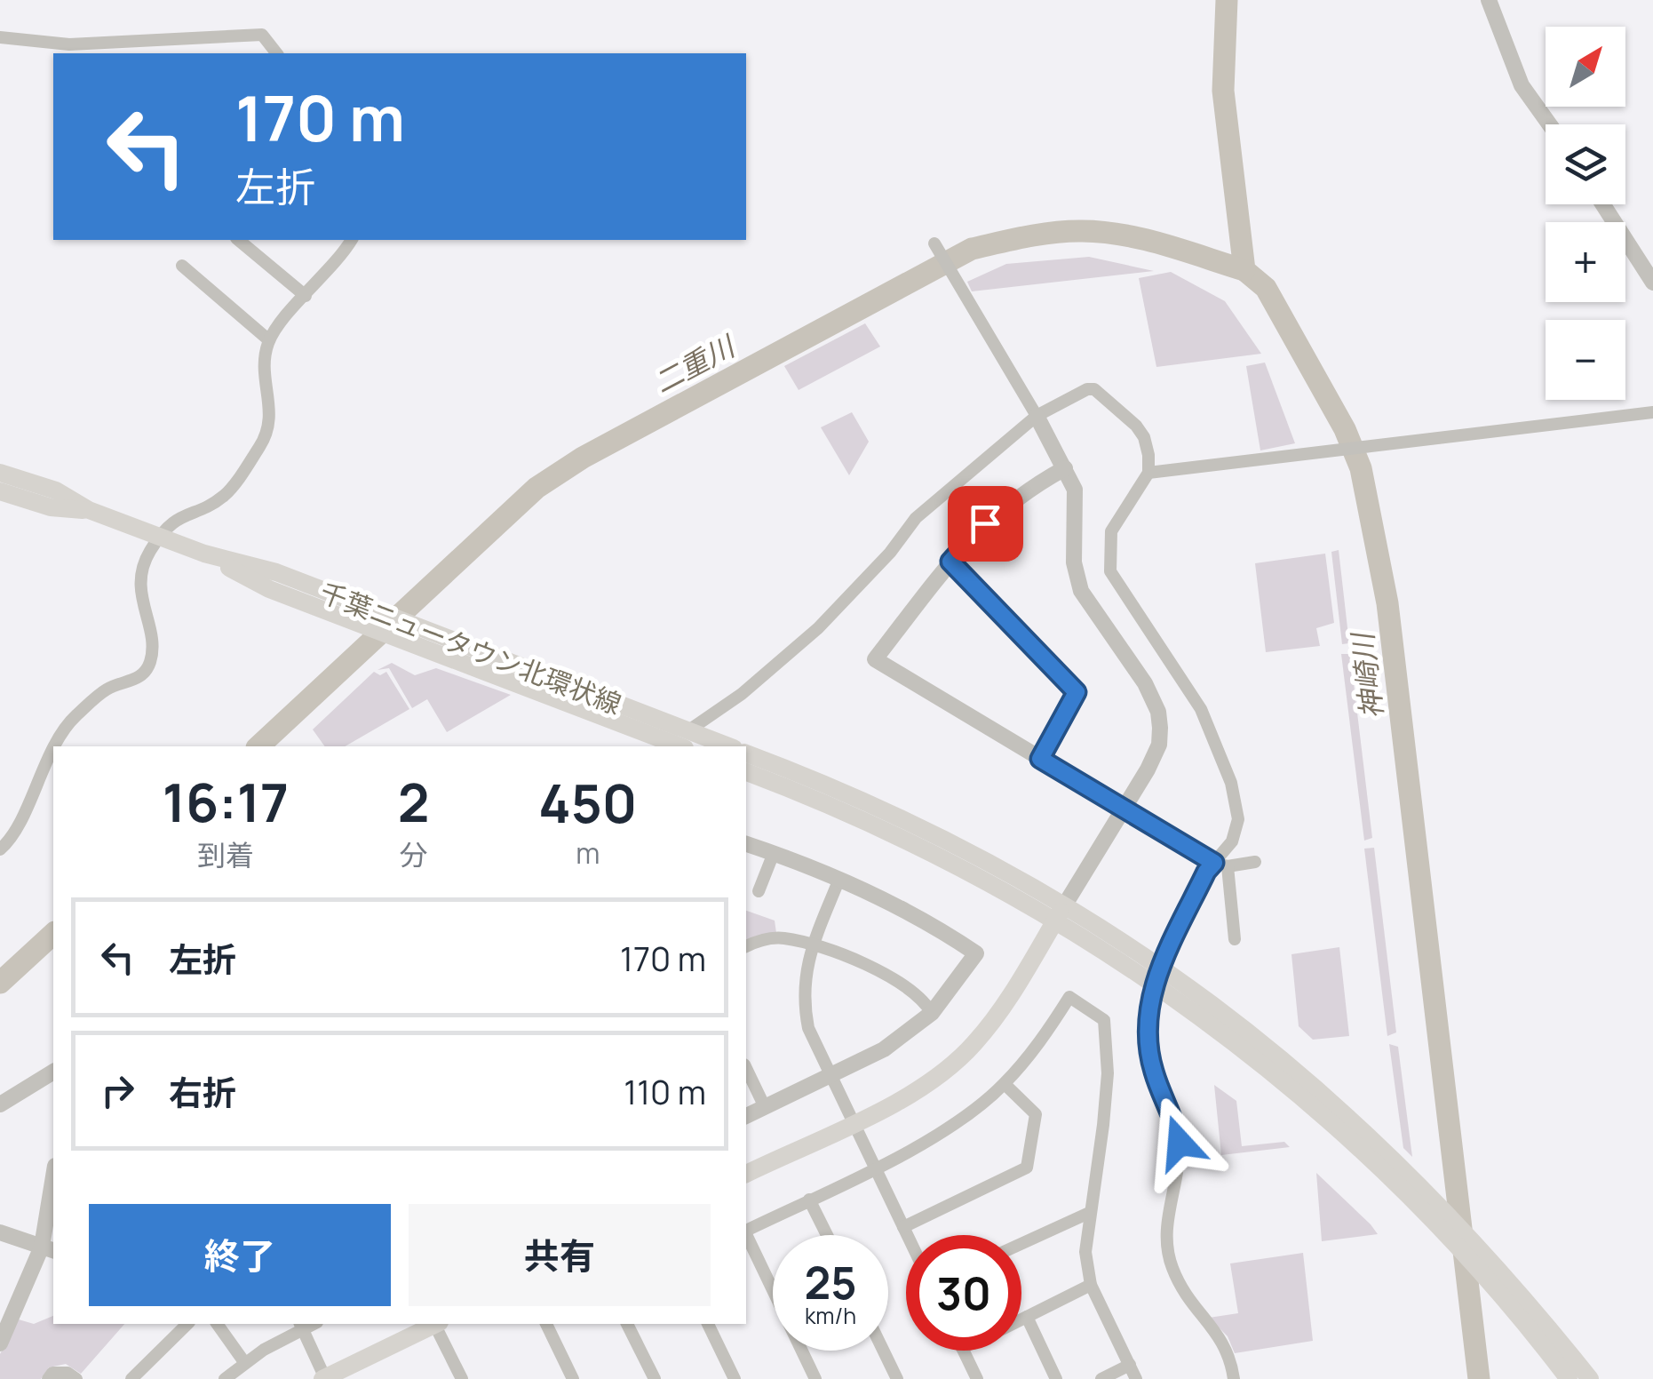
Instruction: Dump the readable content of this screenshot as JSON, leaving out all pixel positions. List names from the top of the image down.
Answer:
{
  "streets": {
    "main road": ["千葉ニュータウン北環状線"]
  },
  "water": ["二重川", "神崎川"],
  "north": "top right",
  "page": {
    "map_buttons": ["+", "−"],
    "turn": ["170 m", "左折"],
    "eta": [
      "16:17",
      "到着",
      "2",
      "分",
      "450",
      "m"
    ],
    "list": [
      {
        "name": "左折",
        "value": "170 m"
      },
      {
        "name": "右折",
        "value": "110 m"
      }
    ],
    "buttons": ["終了", "共有"],
    "speed": "25 km/h",
    "limit": "30"
  }
}
